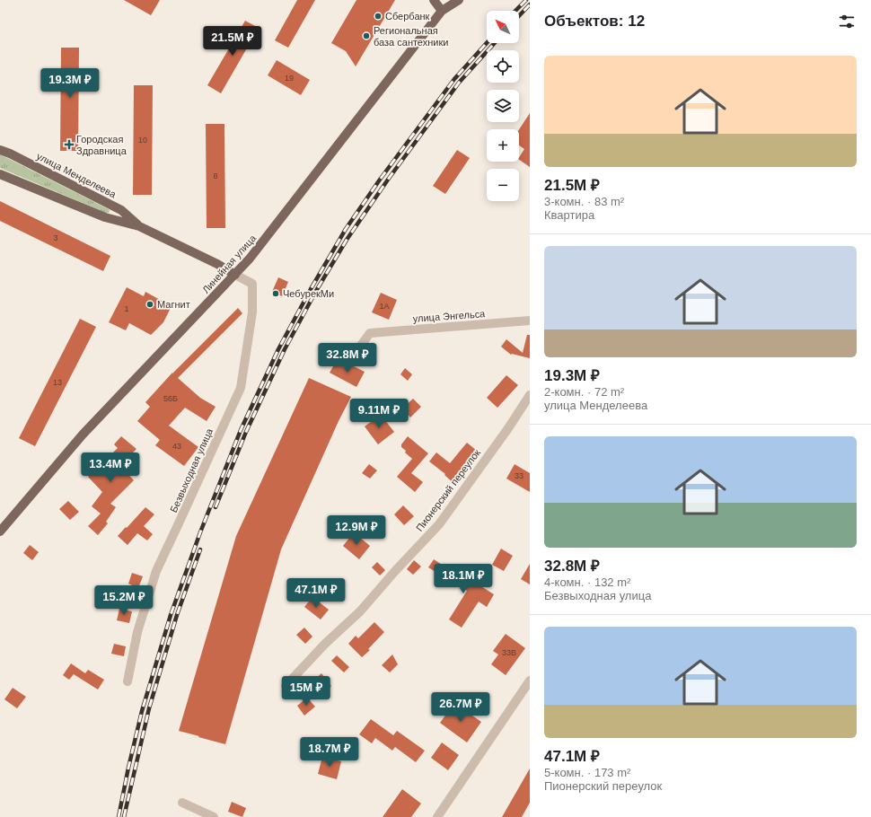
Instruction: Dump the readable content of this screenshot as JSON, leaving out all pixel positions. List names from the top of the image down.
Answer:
{
  "streets": {
    "main road": ["улица Менделеева", "Линейная улица"],
    "street": ["улица Энгельса", "Безвыходная улица", "Пионерский переулок"]
  },
  "crossings": [
    ["улица Менделеева", "Линейная улица"],
    ["улица Менделеева", "Безвыходная улица"],
    ["Линейная улица", "Безвыходная улица"]
  ],
  "places": {
    "other": [
      "Сбербанк",
      "Региональная база сантехники",
      "ЧебурекМи",
      "Магнит"
    ],
    "health": ["Городская Здравница"]
  },
  "house_numbers": [
    "19",
    "10",
    "8",
    "3",
    "1А",
    "1",
    "13",
    "56Б",
    "43",
    "33",
    "33В"
  ],
  "north": "top left",
  "page": {
    "heading": "Объектов: 12",
    "map_buttons": ["+", "−"],
    "price": [
      "21.5M ₽",
      "19.3M ₽",
      "32.8M ₽",
      "9.11M ₽",
      "13.4M ₽",
      "12.9M ₽",
      "18.1M ₽",
      "47.1M ₽",
      "15.2M ₽",
      "15M ₽",
      "26.7M ₽",
      "18.7M ₽"
    ],
    "list": [
      {
        "name": "21.5M ₽",
        "note": "3-комн. · 83 m² · Квартира"
      },
      {
        "name": "19.3M ₽",
        "note": "2-комн. · 72 m² · улица Менделеева"
      },
      {
        "name": "32.8M ₽",
        "note": "4-комн. · 132 m² · Безвыходная улица"
      },
      {
        "name": "47.1M ₽",
        "note": "5-комн. · 173 m² · Пионерский переулок"
      }
    ]
  }
}
